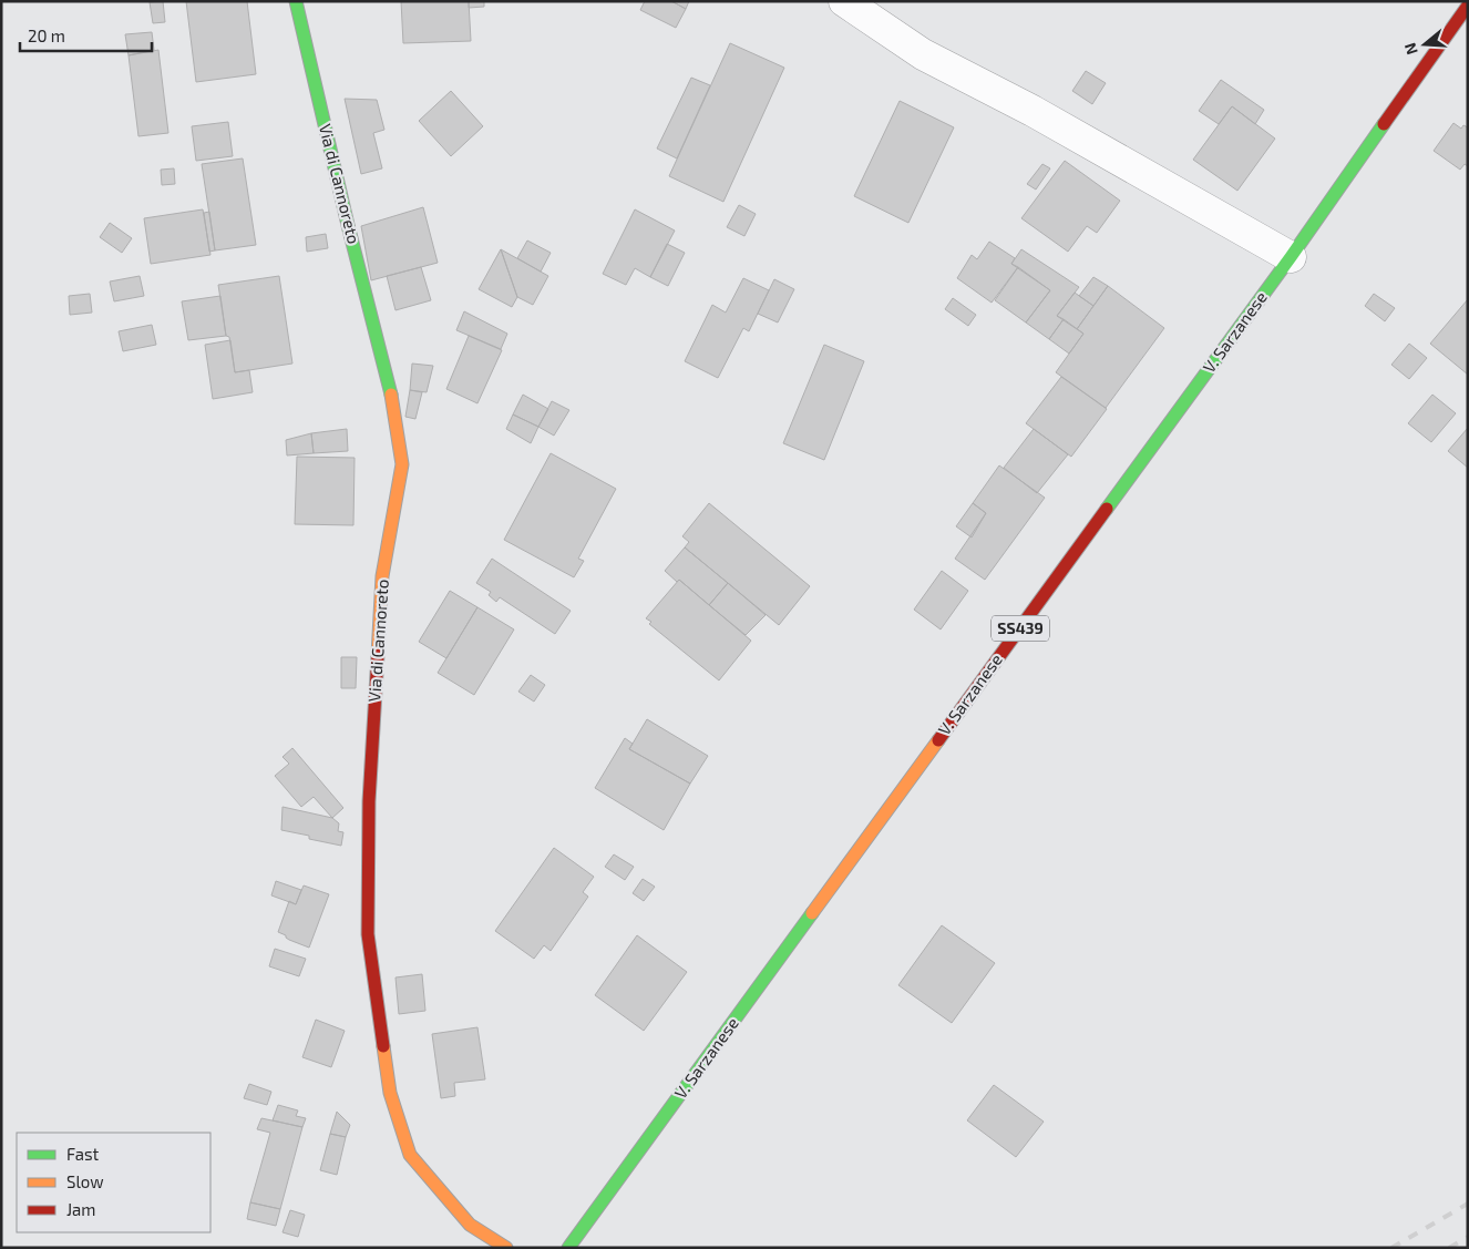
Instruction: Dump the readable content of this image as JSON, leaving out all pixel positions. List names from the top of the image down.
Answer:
{
  "streets": {
    "main road": ["Via di Cannoreto", "V. Sarzanese", "SS439"]
  },
  "legend": ["Fast", "Slow", "Jam"],
  "scale_bar": "20 m",
  "north": "left"
}
